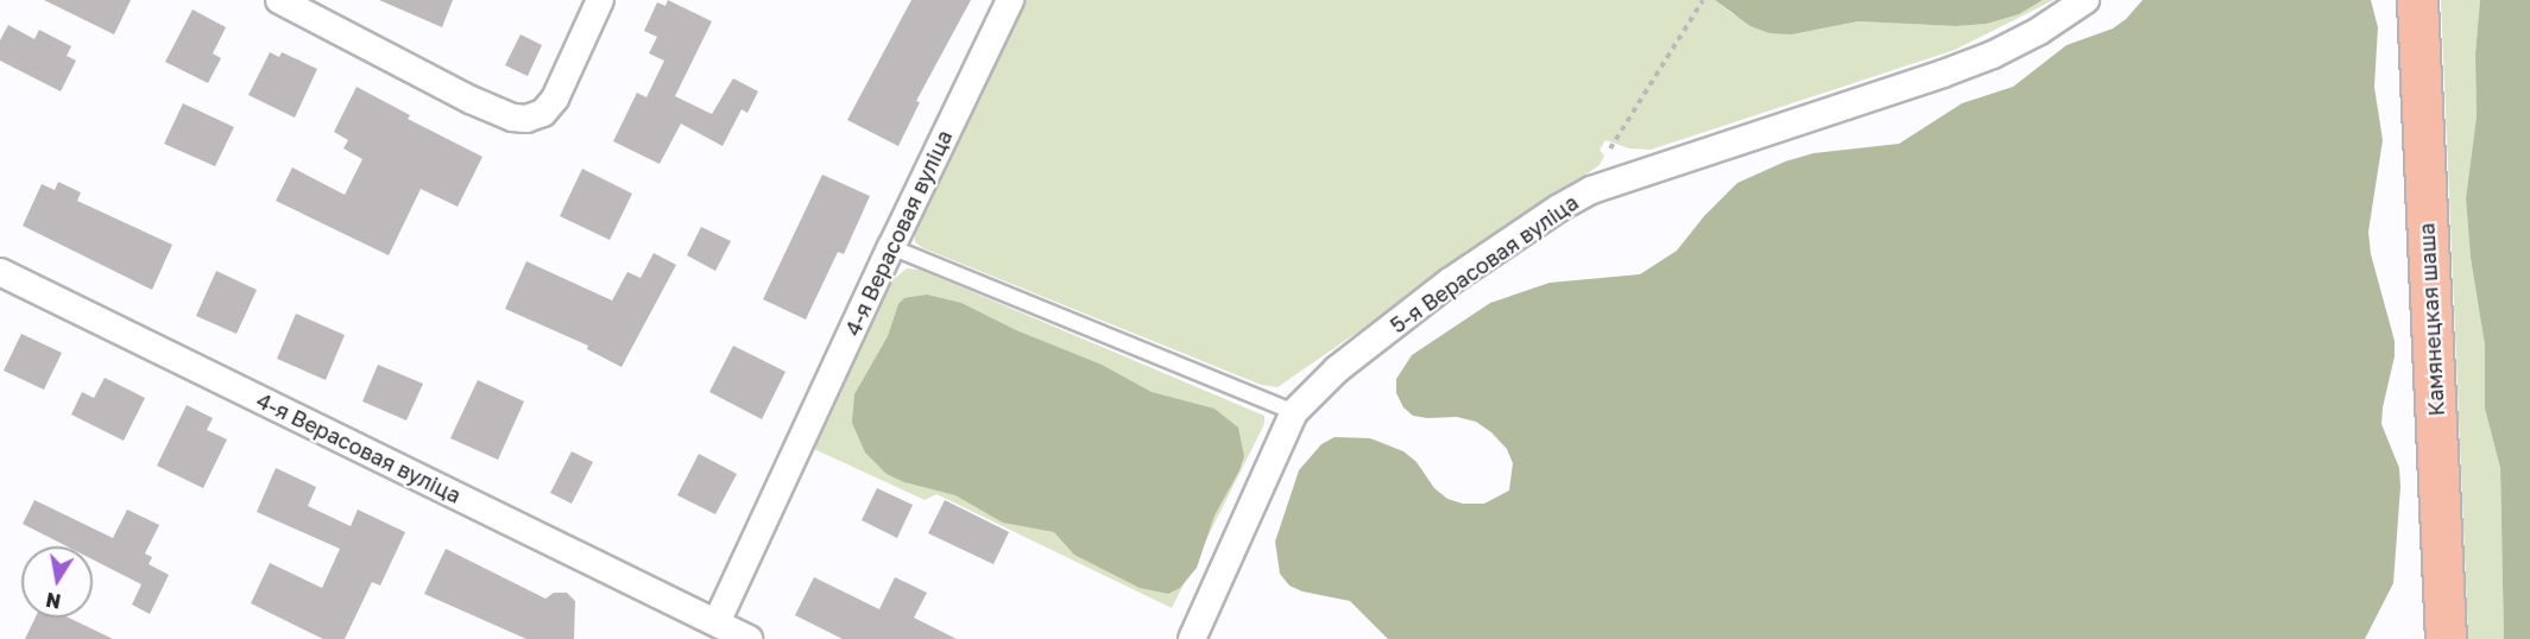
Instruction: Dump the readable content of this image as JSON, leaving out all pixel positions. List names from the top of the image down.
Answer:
{
  "streets": {
    "main road": ["Камянецкая шаша"],
    "street": ["4-я Верасовая вуліца", "5-я Верасовая вуліца"]
  },
  "north": "bottom"
}
